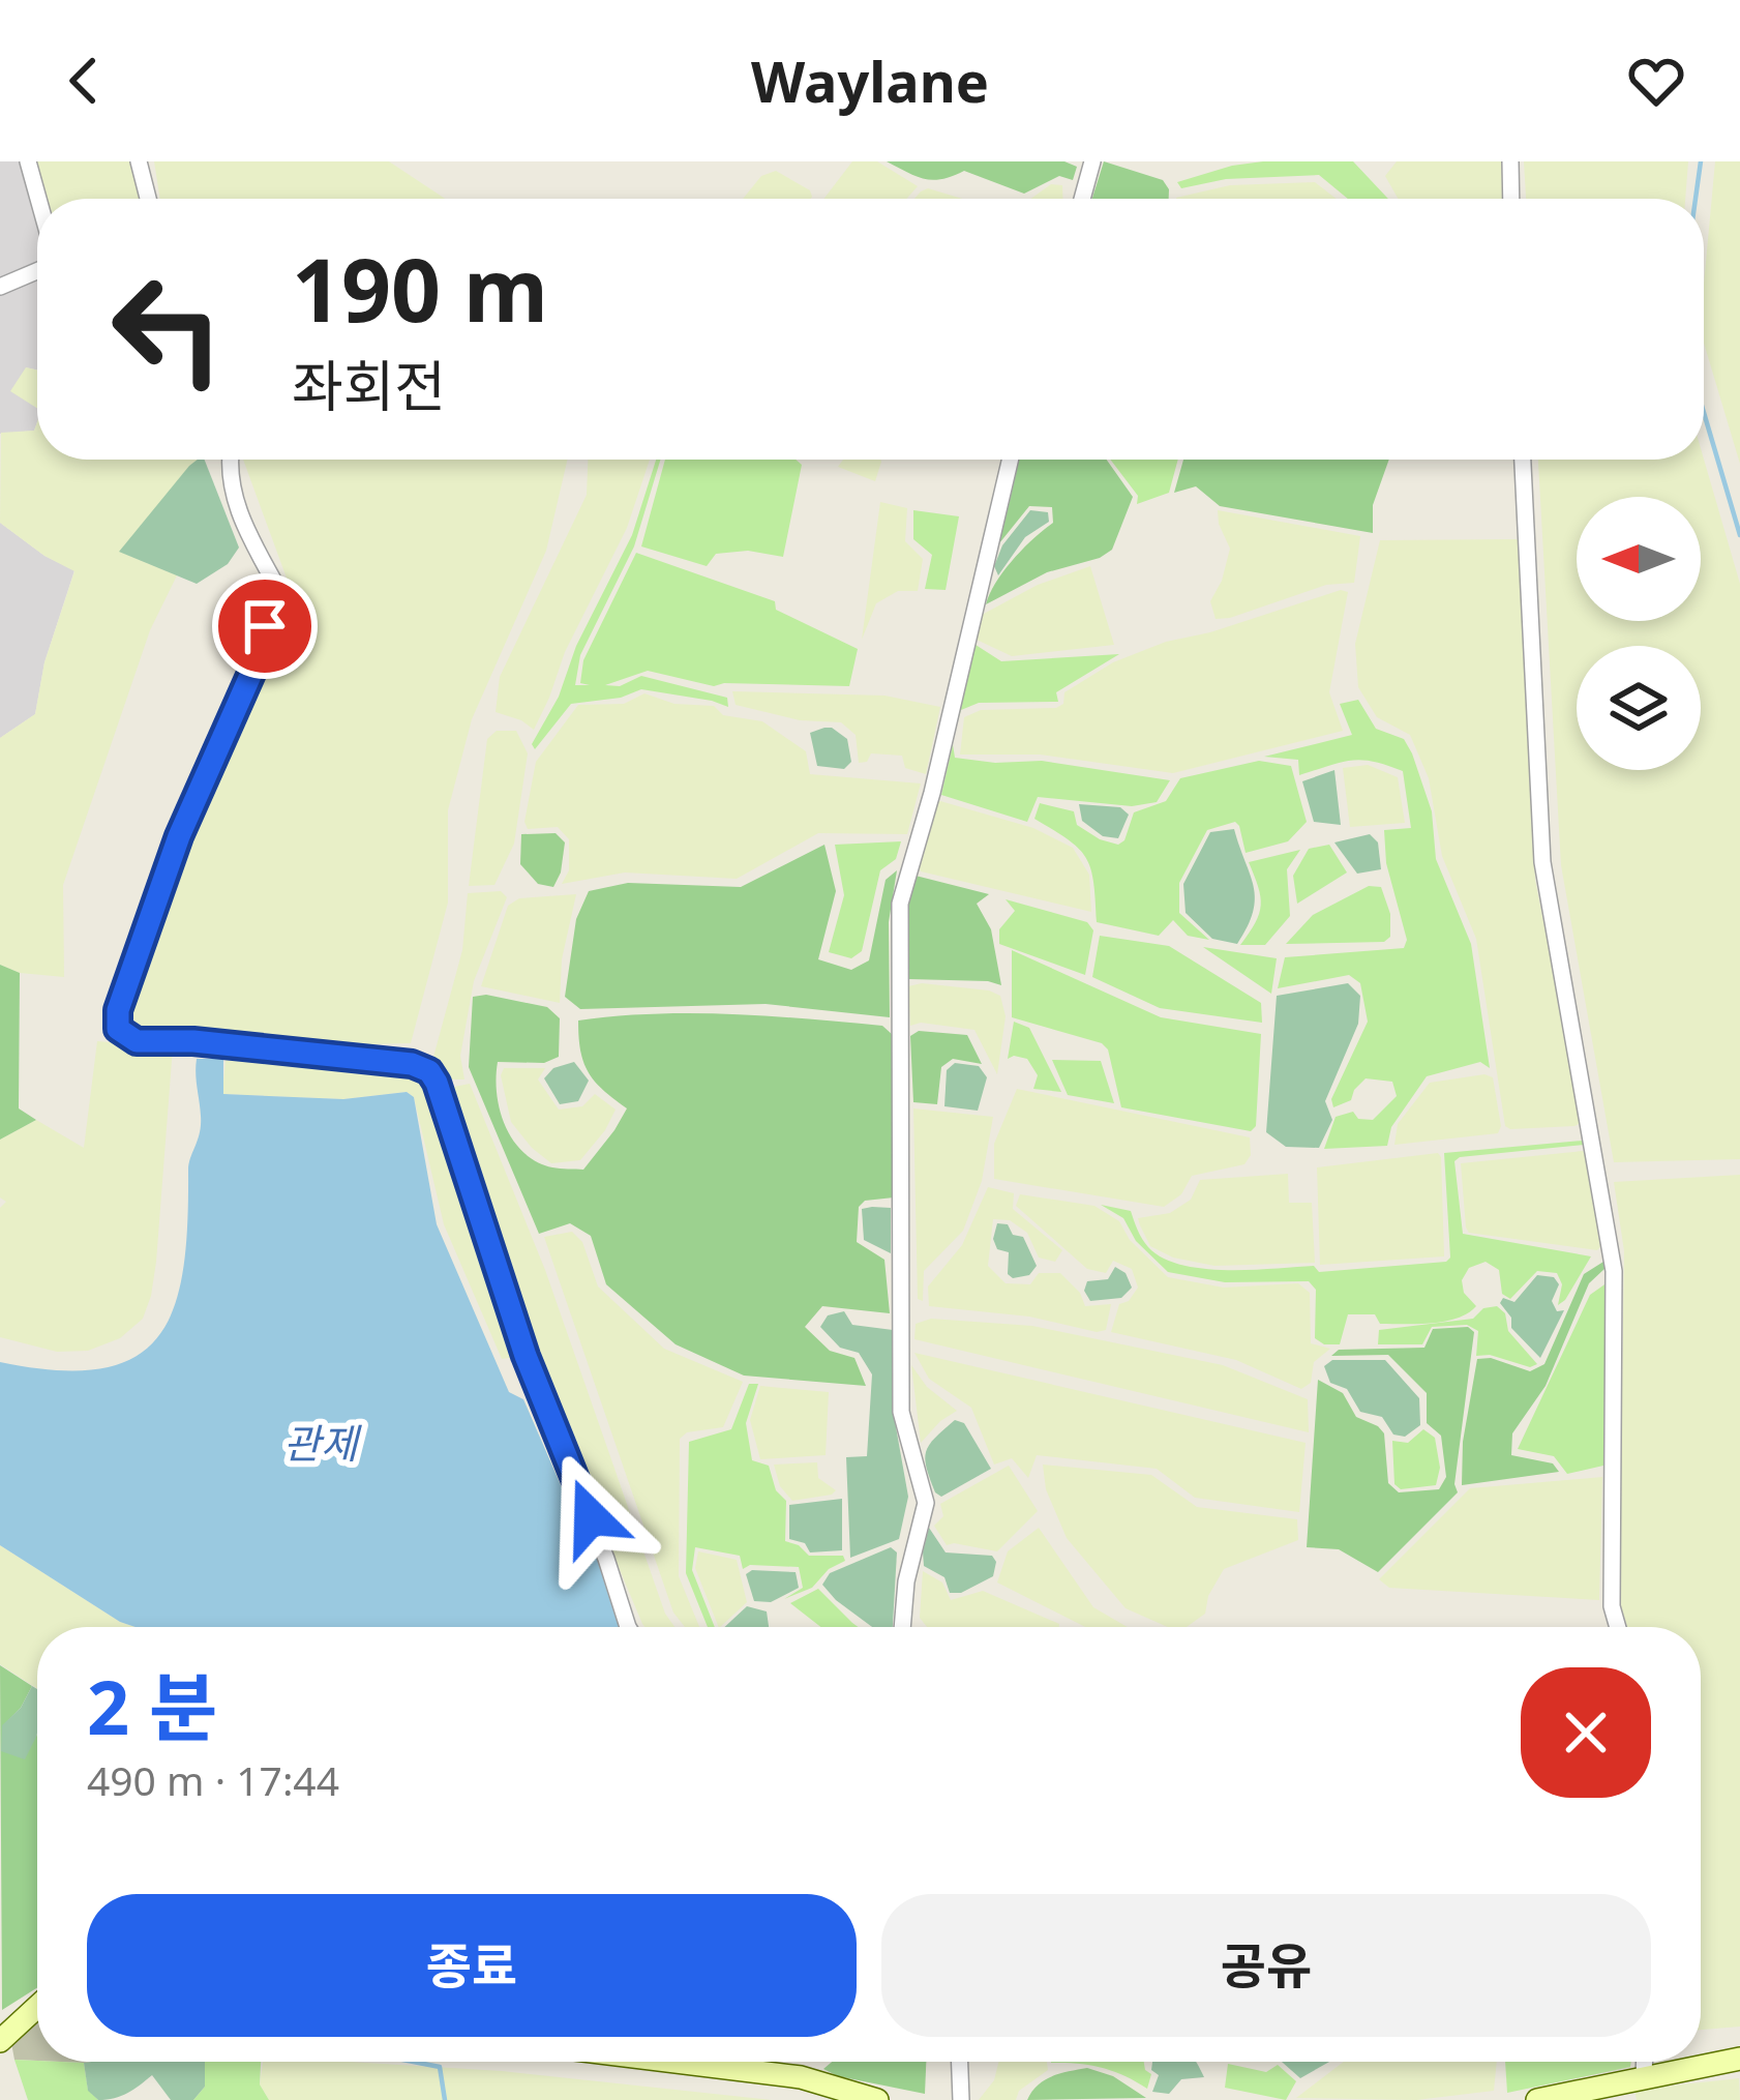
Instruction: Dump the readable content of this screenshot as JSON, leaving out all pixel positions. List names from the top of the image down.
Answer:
{
  "water": ["관제"],
  "north": "left",
  "page": {
    "header": "Waylane",
    "turn": ["190 m", "좌회전"],
    "heading": ["2 분", "490 m · 17:44"],
    "buttons": ["종료", "공유"]
  }
}
